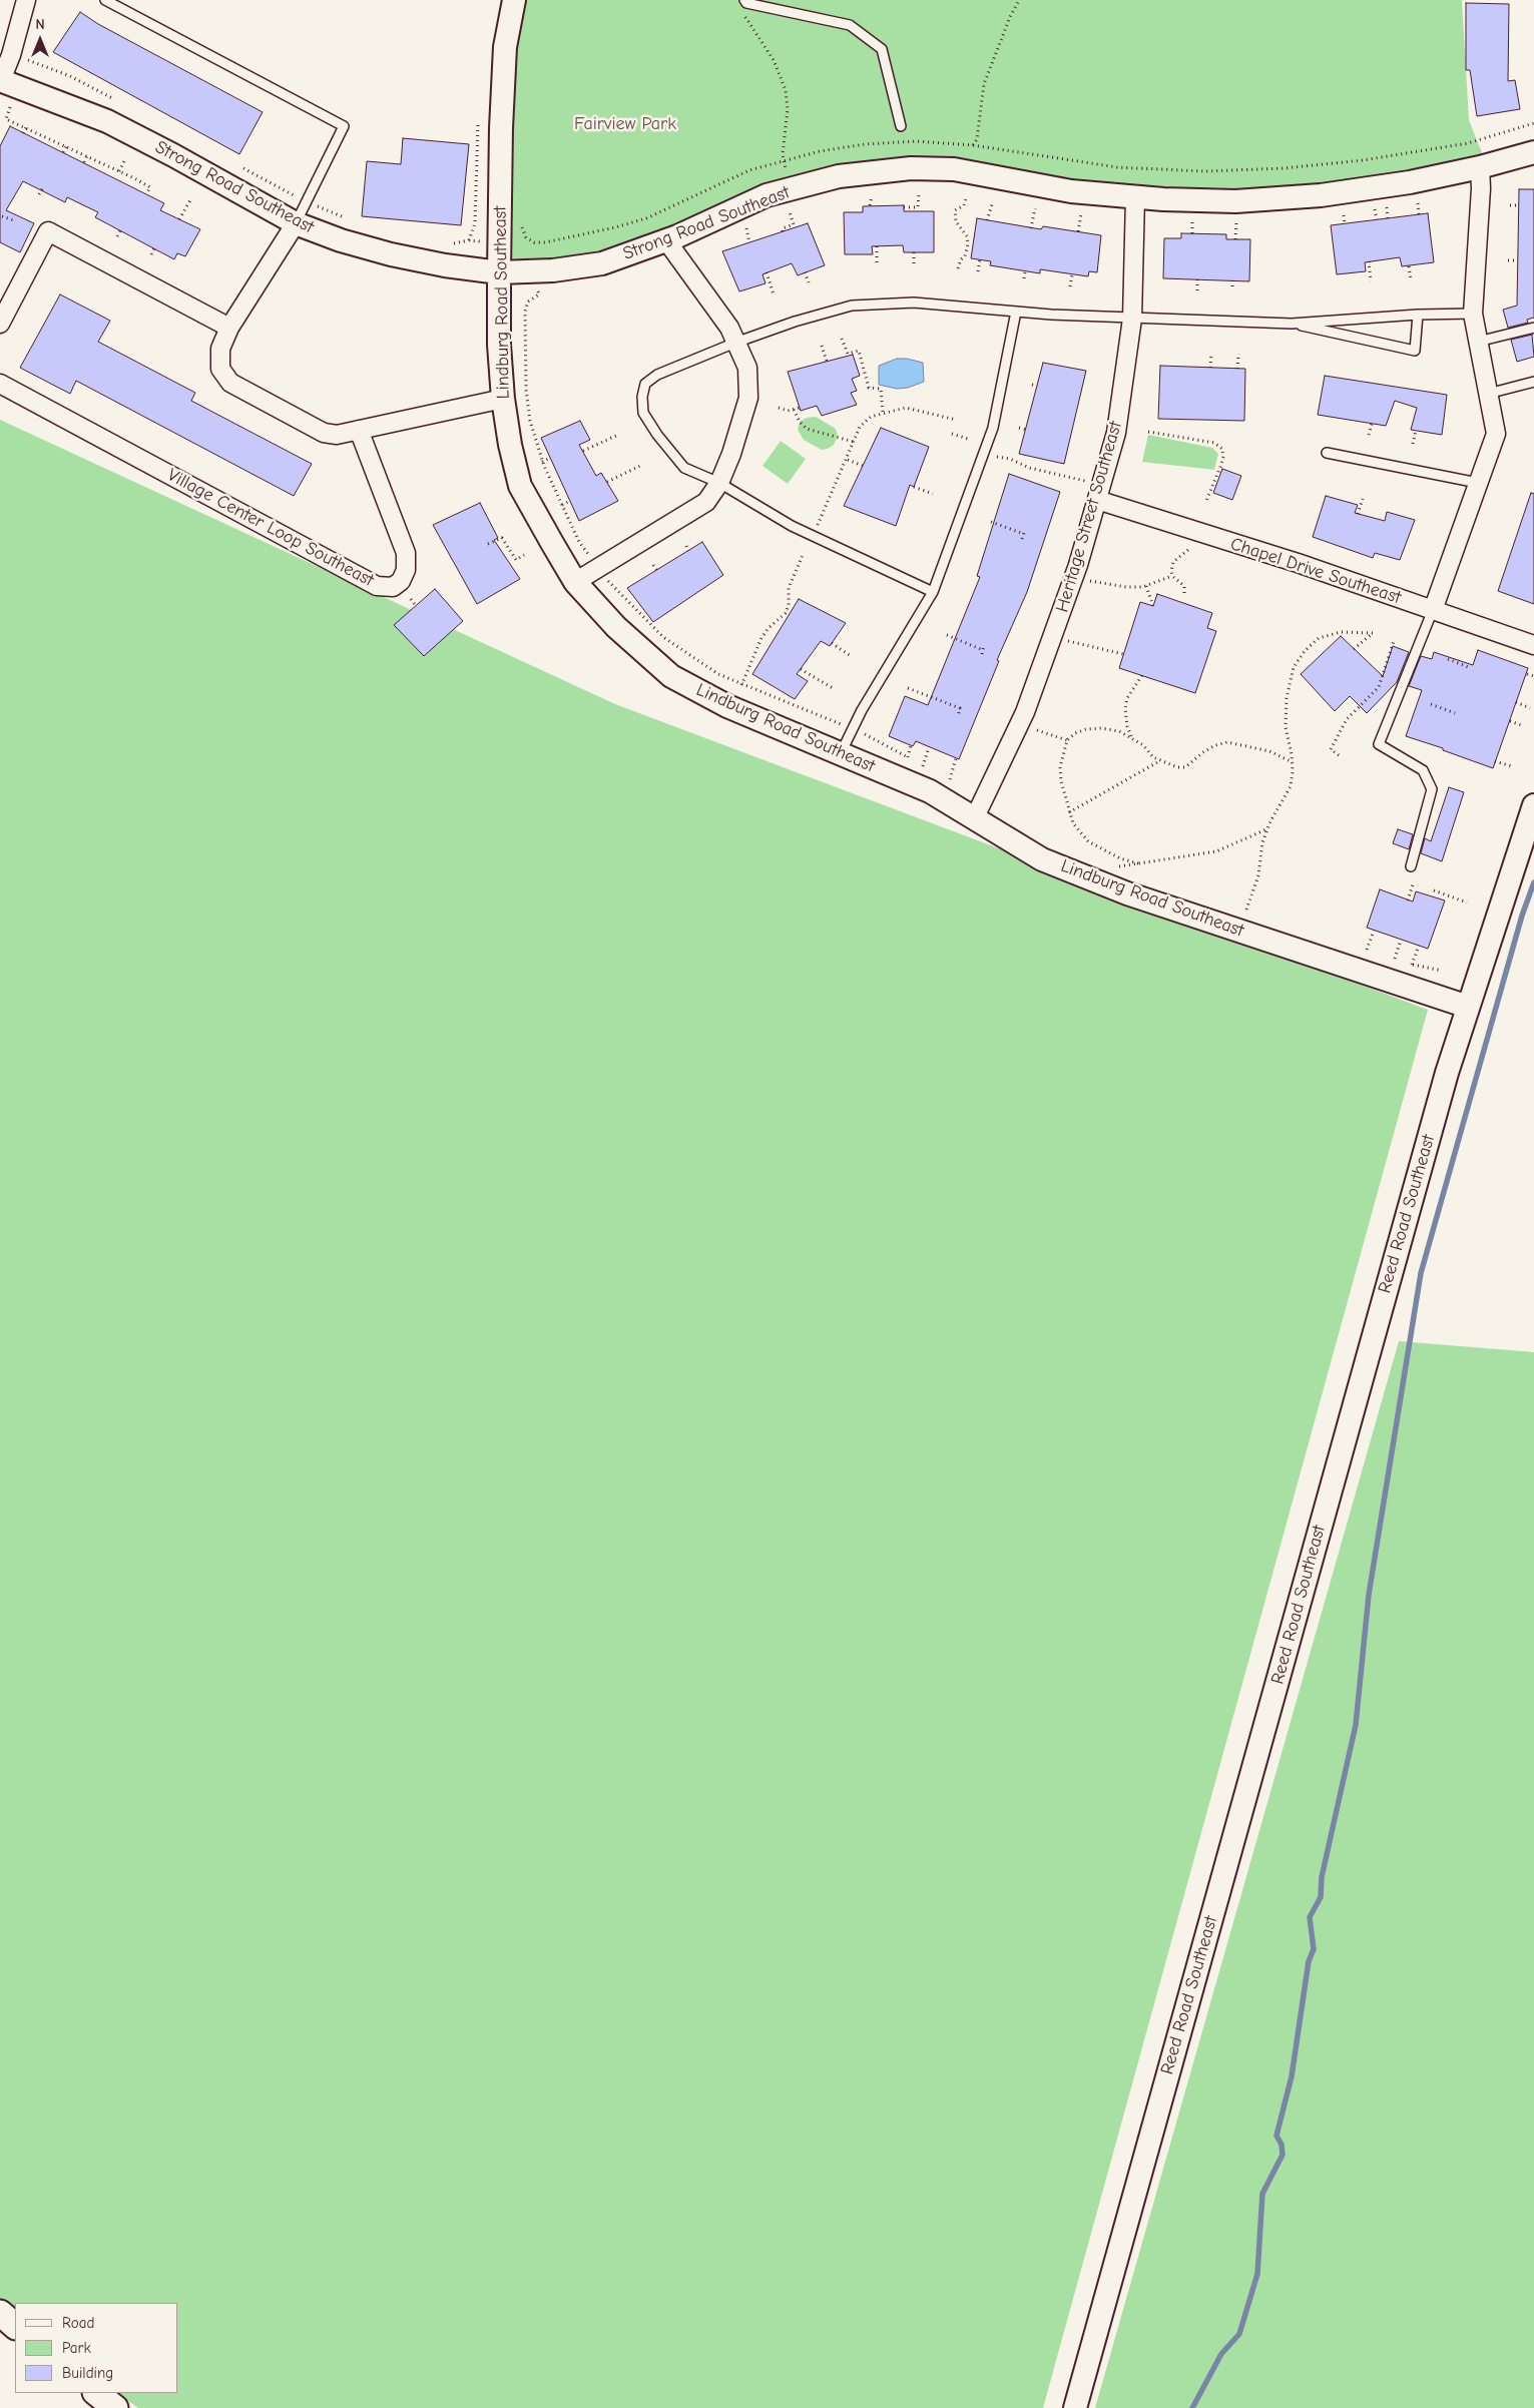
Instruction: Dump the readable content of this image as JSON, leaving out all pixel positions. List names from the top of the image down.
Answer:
{
  "streets": {
    "street": [
      "Strong Road Southeast",
      "Lindburg Road Southeast",
      "Heritage Street Southeast",
      "Village Center Loop Southeast",
      "Chapel Drive Southeast",
      "Reed Road Southeast"
    ]
  },
  "crossings": [
    ["Strong Road Southeast", "Lindburg Road Southeast"],
    ["Strong Road Southeast", "Heritage Street Southeast"],
    ["Lindburg Road Southeast", "Heritage Street Southeast"],
    ["Lindburg Road Southeast", "Reed Road Southeast"],
    ["Heritage Street Southeast", "Chapel Drive Southeast"]
  ],
  "parks": ["Fairview Park"],
  "legend": ["Road", "Park", "Building"],
  "north": "top"
}
